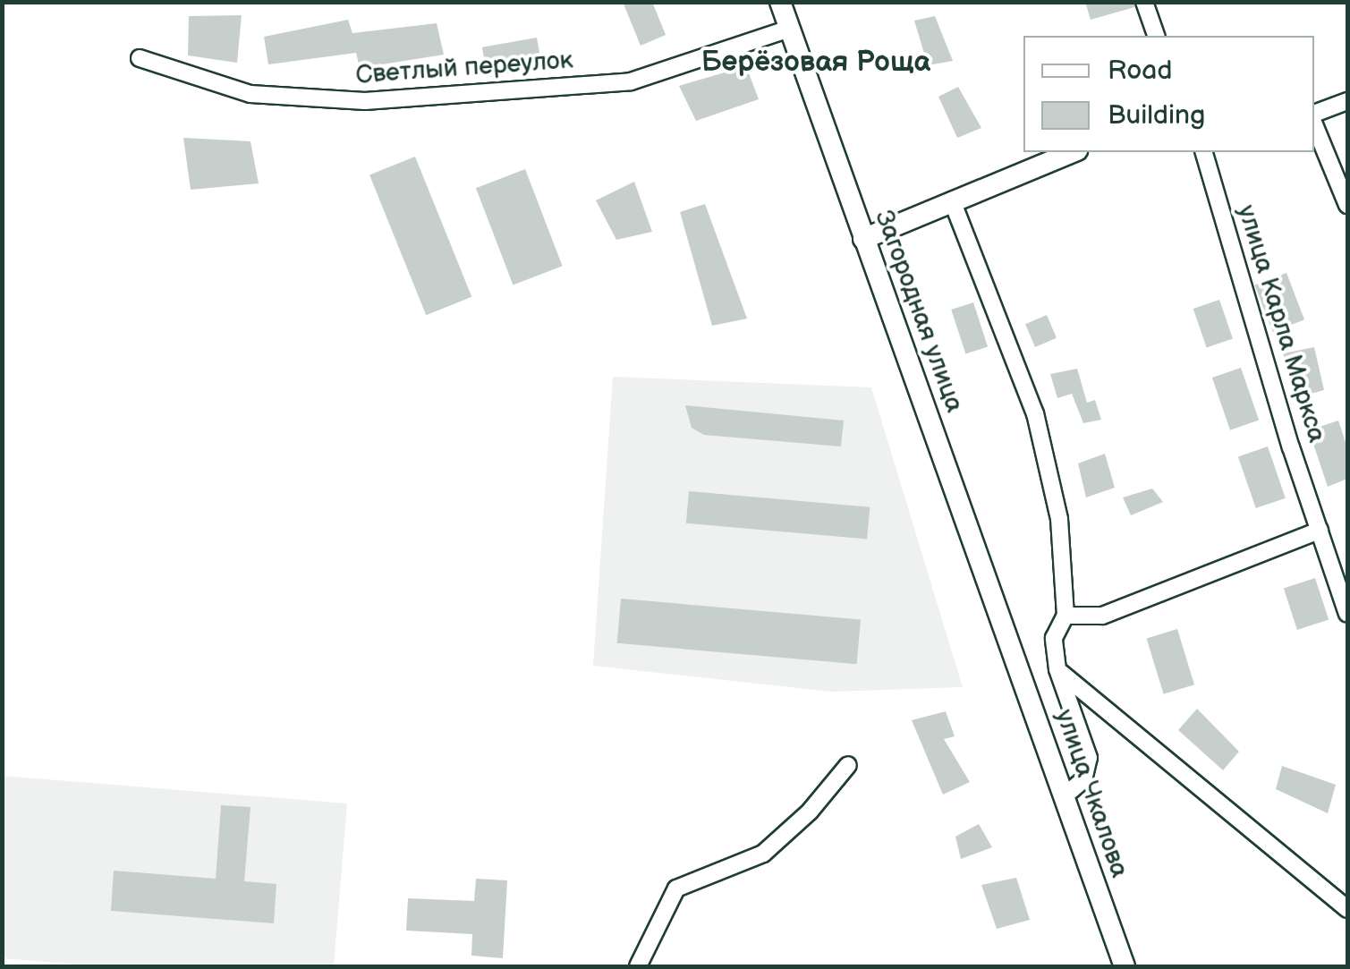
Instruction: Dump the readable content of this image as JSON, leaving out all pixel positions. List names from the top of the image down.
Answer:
{
  "streets": {
    "street": [
      "Светлый переулок",
      "Загородная улица",
      "улица Карла Маркса",
      "улица Чкалова"
    ]
  },
  "crossings": [
    ["Светлый переулок", "Загородная улица"],
    ["Загородная улица", "улица Чкалова"]
  ],
  "districts": ["Берёзовая Роща"],
  "legend": ["Road", "Building"]
}
